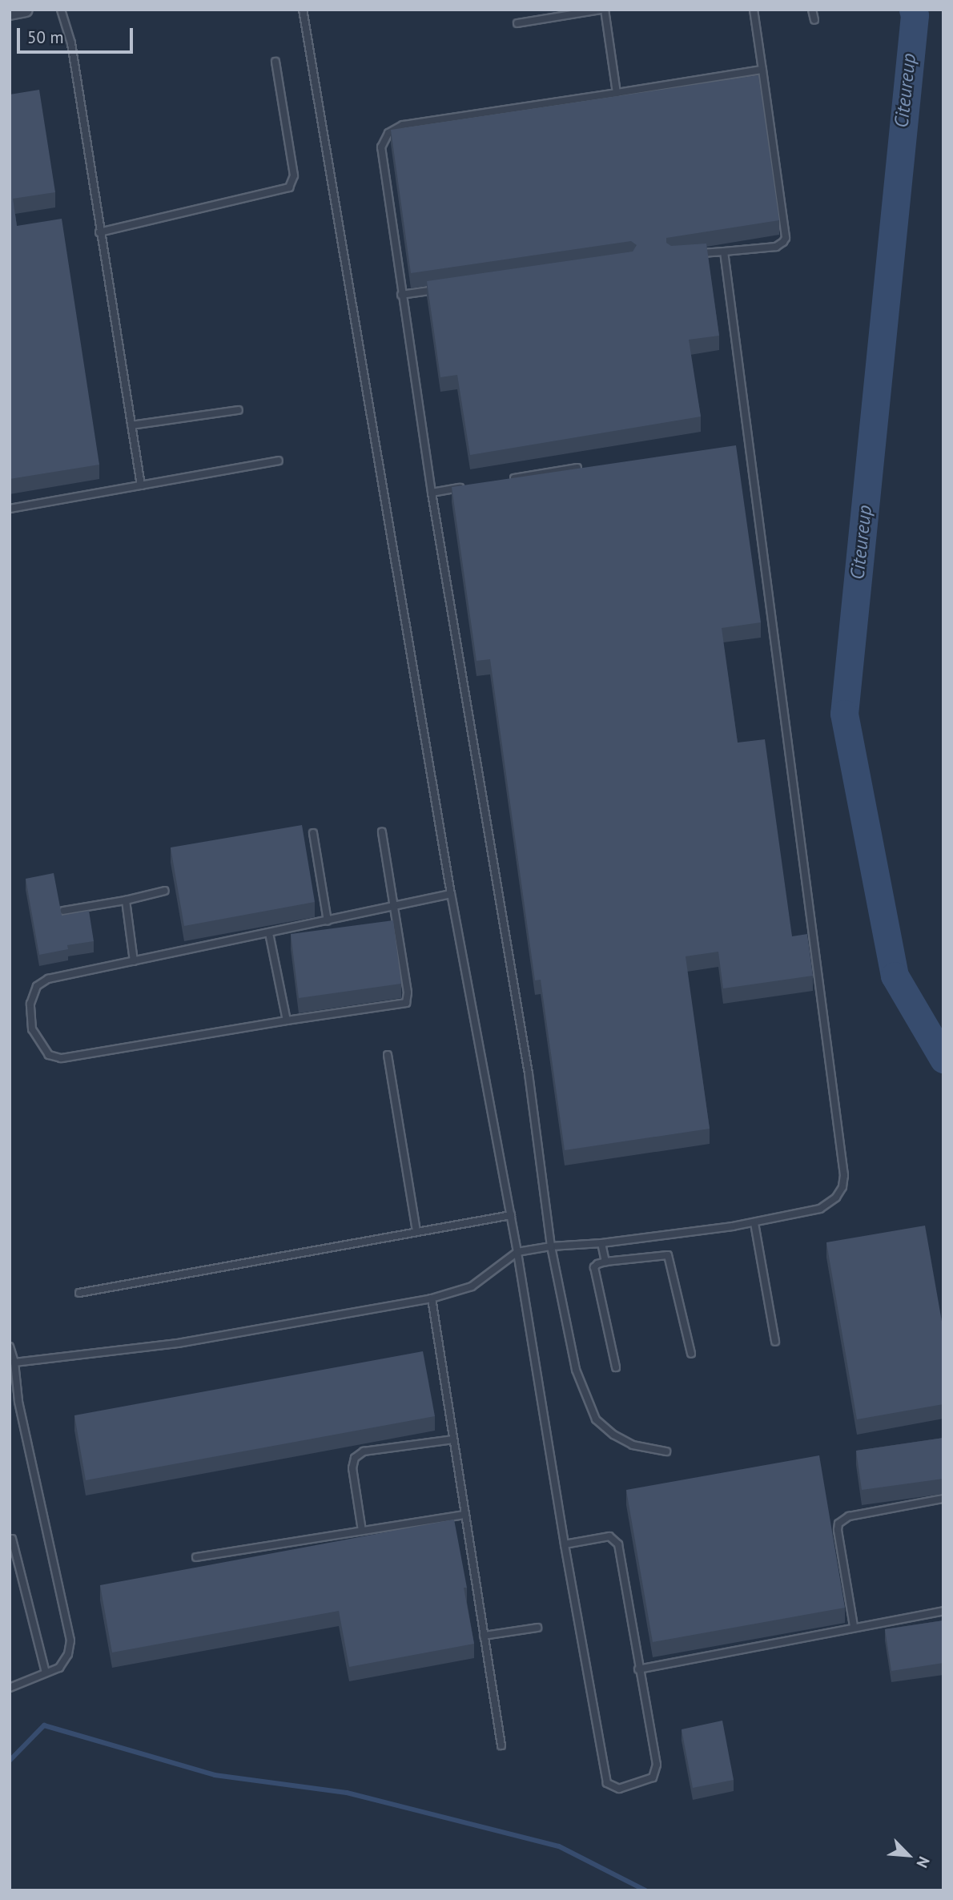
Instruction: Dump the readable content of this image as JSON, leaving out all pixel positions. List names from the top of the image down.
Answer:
{
  "water": ["Citeureup"],
  "scale_bar": "50 m",
  "north": "bottom right"
}
